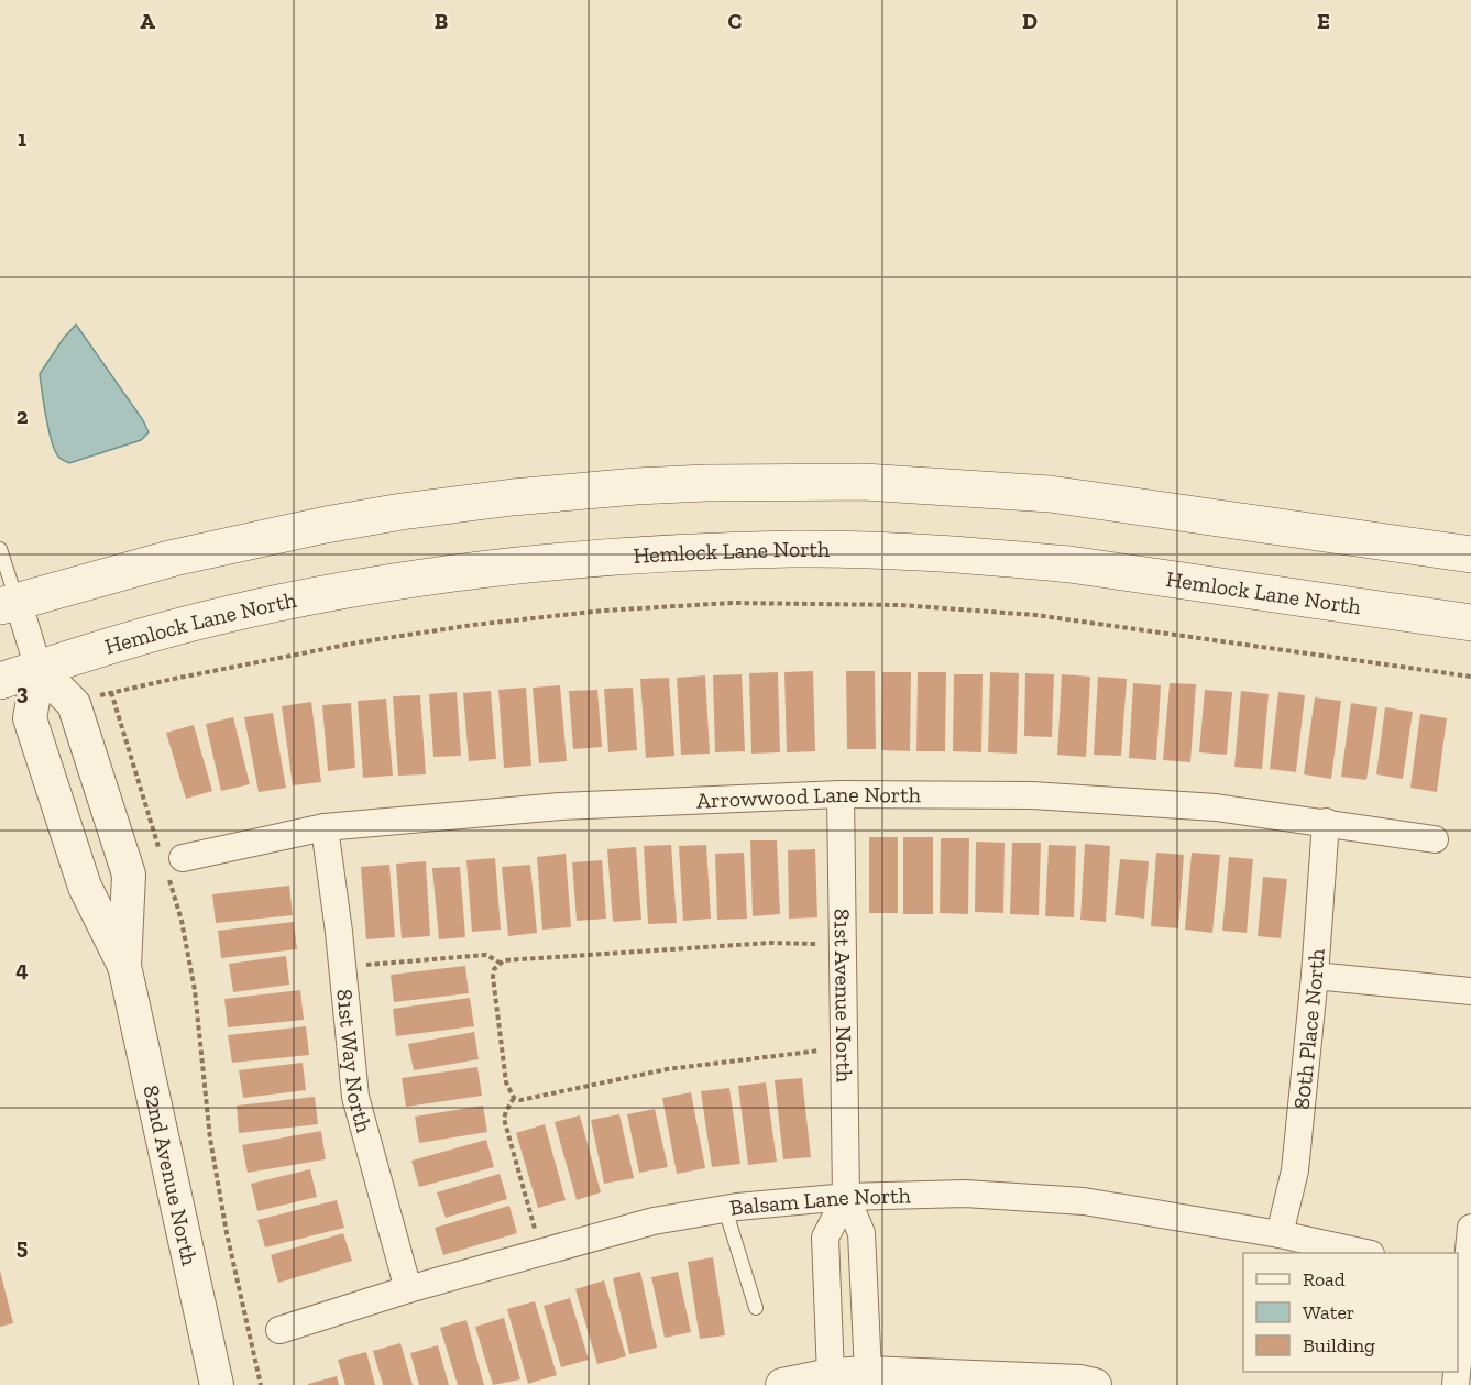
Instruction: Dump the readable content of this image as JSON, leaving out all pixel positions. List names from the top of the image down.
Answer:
{
  "streets": {
    "main road": ["Hemlock Lane North"],
    "street": [
      "Arrowwood Lane North",
      "81st Avenue North",
      "80th Place North",
      "81st Way North",
      "82nd Avenue North",
      "Balsam Lane North"
    ]
  },
  "crossings": [
    ["Hemlock Lane North", "82nd Avenue North"],
    ["Arrowwood Lane North", "81st Avenue North"],
    ["Arrowwood Lane North", "80th Place North"],
    ["Arrowwood Lane North", "81st Way North"],
    ["81st Avenue North", "Balsam Lane North"],
    ["80th Place North", "Balsam Lane North"],
    ["81st Way North", "Balsam Lane North"]
  ],
  "legend": ["Road", "Water", "Building"],
  "grid": {
    "columns": [
      "A",
      "B",
      "C",
      "D",
      "E"
    ],
    "rows": [
      "1",
      "2",
      "3",
      "4",
      "5"
    ]
  }
}
